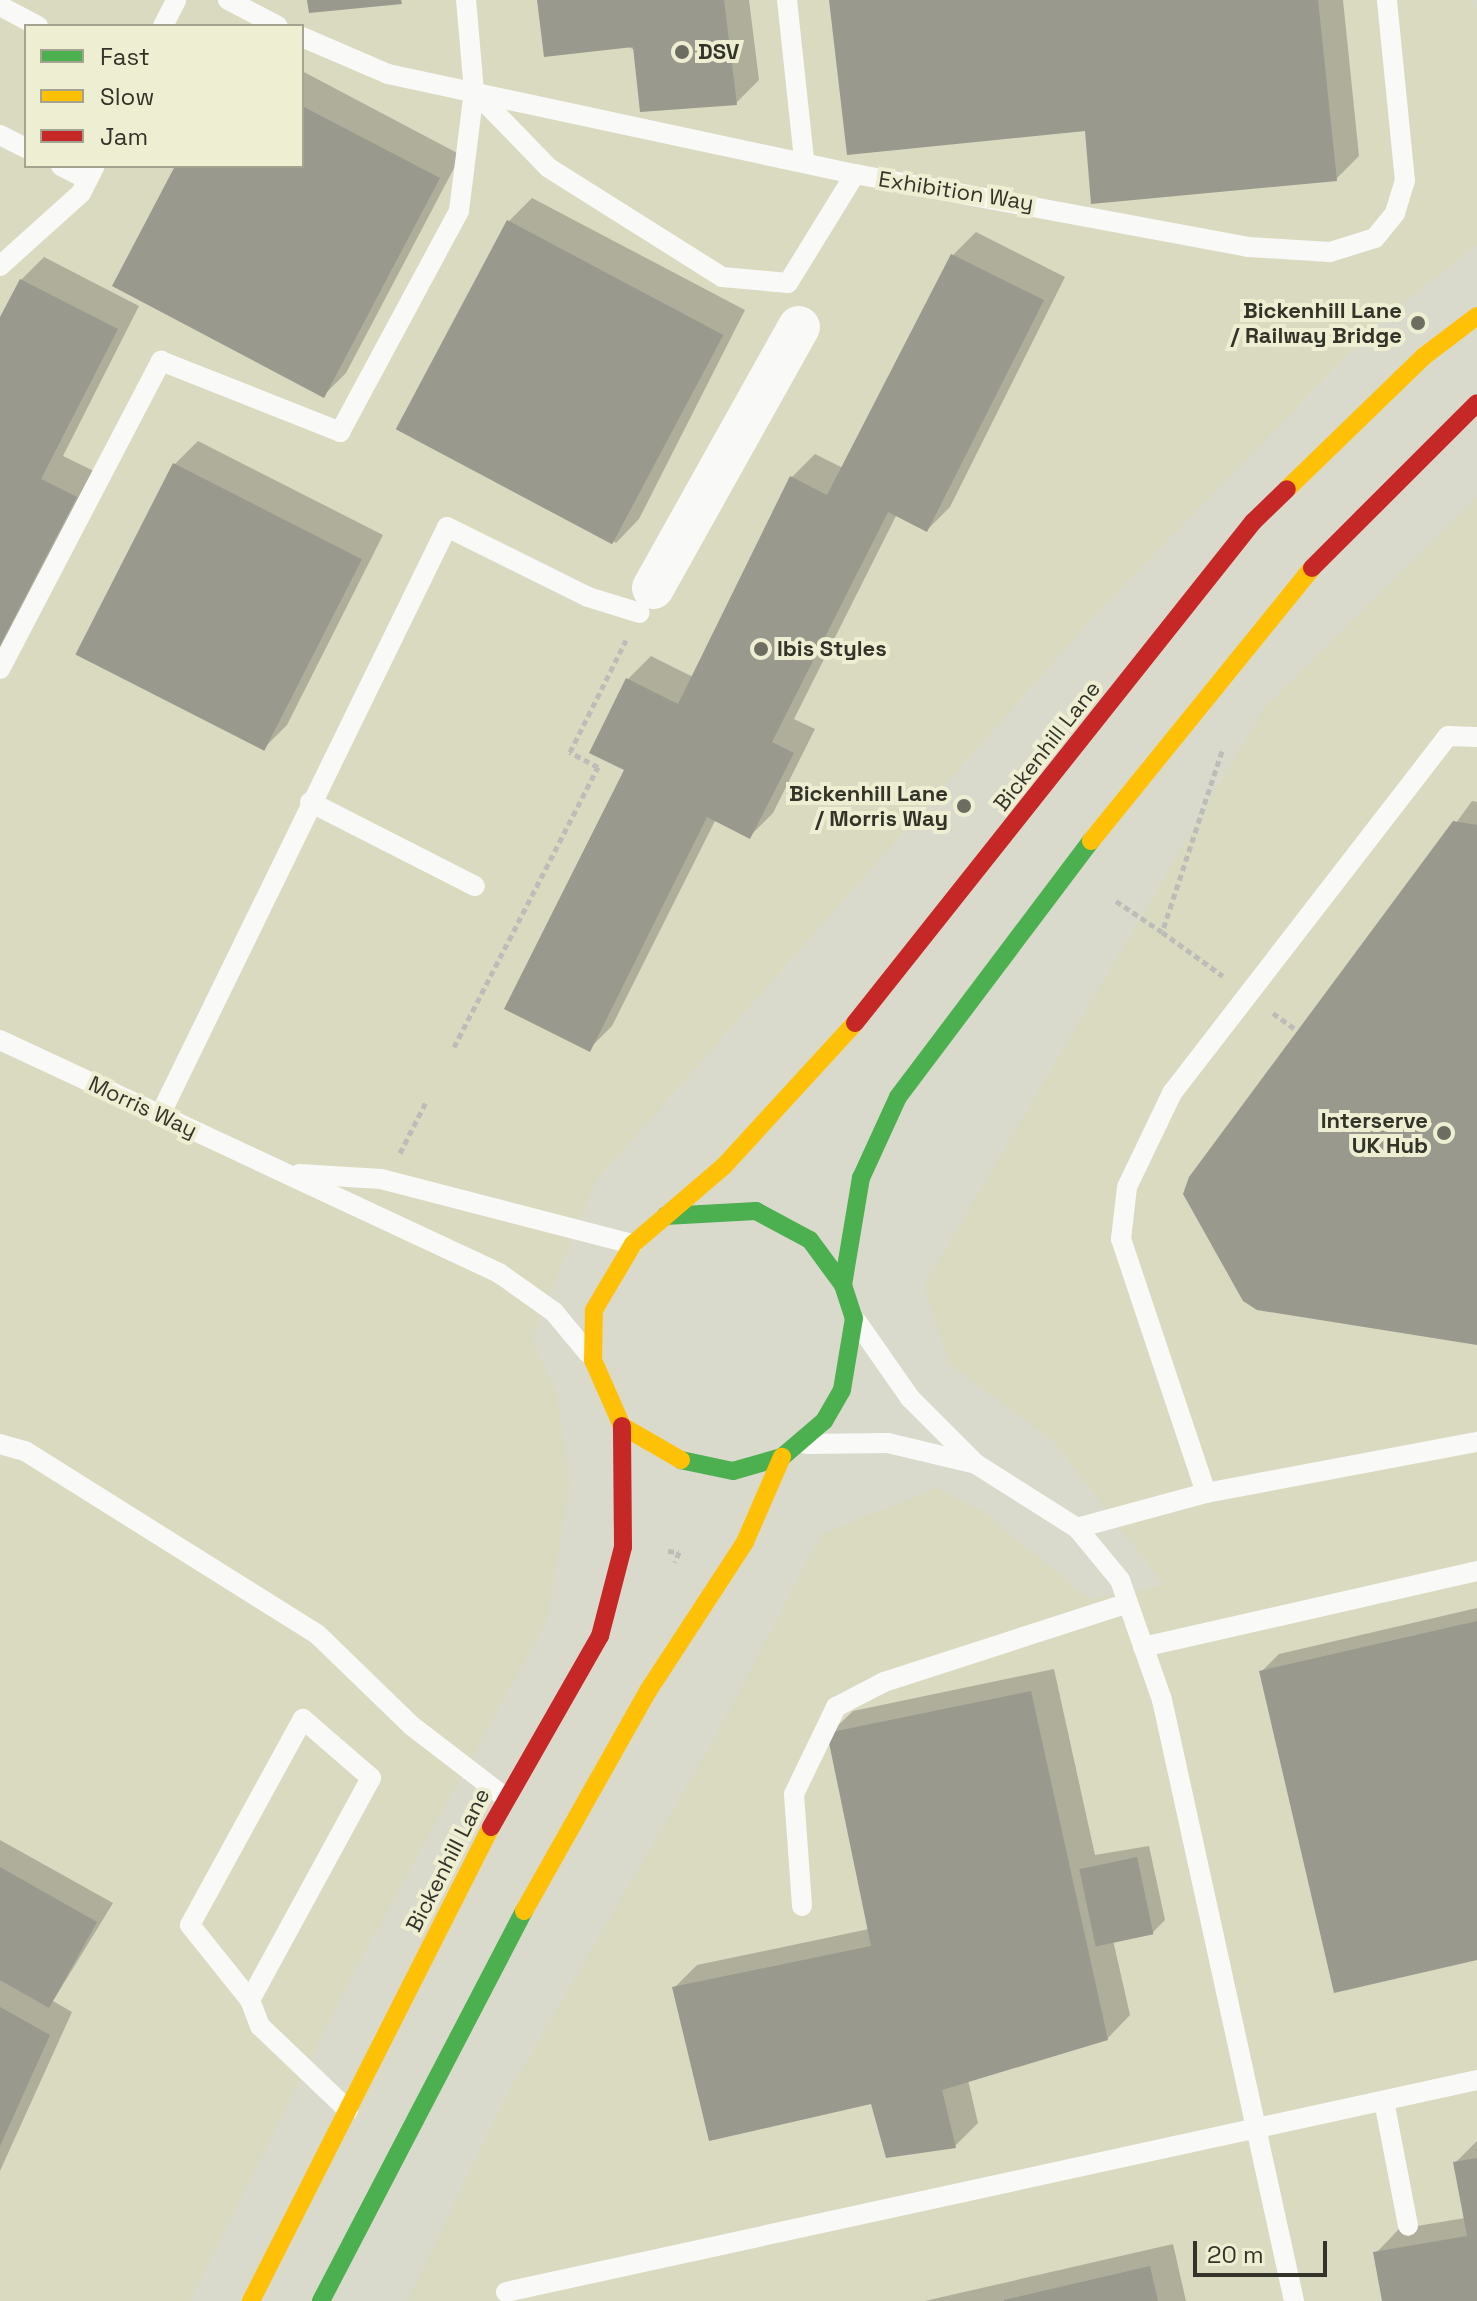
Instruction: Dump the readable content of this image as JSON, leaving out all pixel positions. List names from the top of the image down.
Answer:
{
  "streets": {
    "main road": ["Bickenhill Lane"],
    "lane": ["Exhibition Way", "Morris Way"]
  },
  "crossings": [
    ["Bickenhill Lane", "Morris Way"]
  ],
  "places": [
    "DSV",
    "Bickenhill Lane / Railway Bridge",
    "Ibis Styles",
    "Bickenhill Lane / Morris Way",
    "Interserve UK Hub"
  ],
  "legend": ["Fast", "Slow", "Jam"],
  "scale_bar": "20 m"
}
